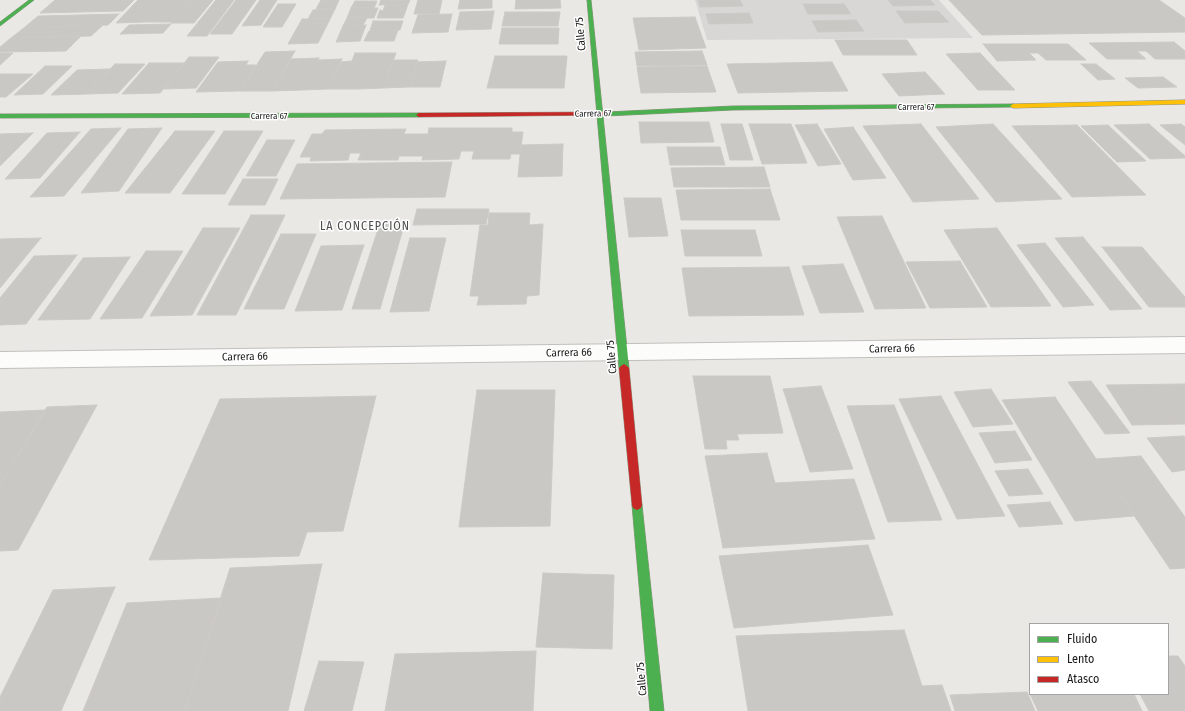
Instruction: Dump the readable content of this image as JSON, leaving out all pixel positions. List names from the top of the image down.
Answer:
{
  "streets": {
    "street": ["Calle 75", "Carrera 67", "Carrera 66"]
  },
  "crossings": [
    ["Calle 75", "Carrera 67"],
    ["Calle 75", "Carrera 66"]
  ],
  "districts": ["LA CONCEPCIÓN"],
  "legend": ["Fluido", "Lento", "Atasco"]
}
